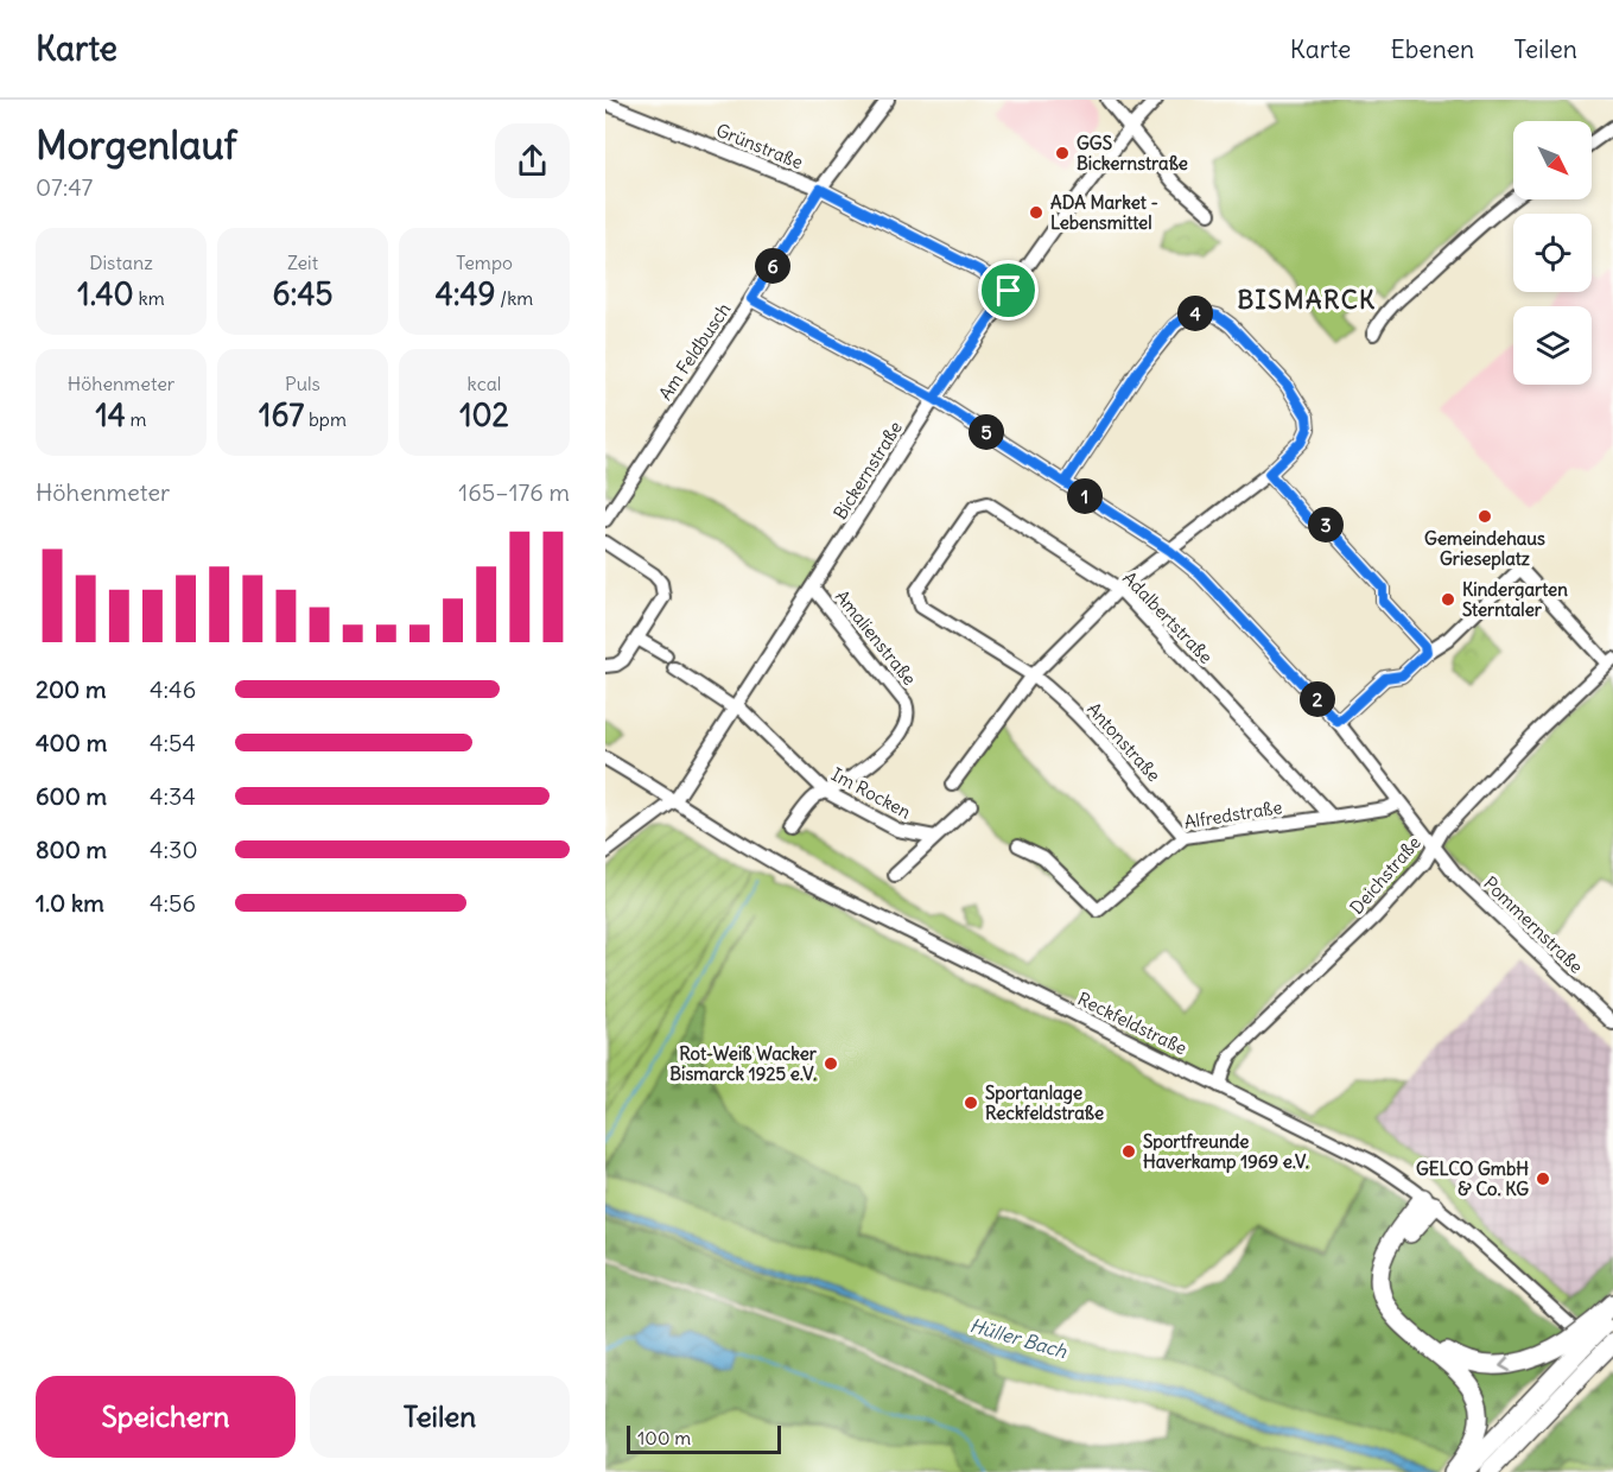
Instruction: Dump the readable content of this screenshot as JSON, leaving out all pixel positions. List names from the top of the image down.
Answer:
{
  "streets": {
    "street": [
      "Grünstraße",
      "Am Feldbusch",
      "Bickernstraße",
      "Adalbertstraße",
      "Amalienstraße",
      "Antonstraße",
      "Im Rocken",
      "Alfredstraße",
      "Deichstraße",
      "Pommernstraße",
      "Reckfeldstraße"
    ]
  },
  "crossings": [
    ["Grünstraße", "Am Feldbusch"],
    ["Grünstraße", "Bickernstraße"],
    ["Am Feldbusch", "Pommernstraße"],
    ["Bickernstraße", "Amalienstraße"],
    ["Bickernstraße", "Im Rocken"],
    ["Bickernstraße", "Pommernstraße"],
    ["Bickernstraße", "Reckfeldstraße"],
    ["Adalbertstraße", "Antonstraße"],
    ["Adalbertstraße", "Alfredstraße"],
    ["Amalienstraße", "Im Rocken"],
    ["Antonstraße", "Alfredstraße"],
    ["Alfredstraße", "Pommernstraße"],
    ["Deichstraße", "Pommernstraße"],
    ["Deichstraße", "Reckfeldstraße"]
  ],
  "districts": ["BISMARCK"],
  "water": ["Hüller Bach"],
  "places": [
    "GGS Bickernstraße",
    "ADA Market - Lebensmittel",
    "Gemeindehaus Grieseplatz",
    "Kindergarten Sterntaler",
    "Rot-Weiß Wacker Bismarck 1925 e.V.",
    "Sportanlage Reckfeldstraße",
    "Sportfreunde Haverkamp 1969 e.V.",
    "GELCO GmbH & Co. KG"
  ],
  "scale_bar": "100 m",
  "north": "bottom right",
  "page": {
    "header": "Karte",
    "nav": ["Karte", "Ebenen", "Teilen"],
    "heading": ["Morgenlauf", "07:47"],
    "stats": [
      ["Distanz", "1.40 km"],
      ["Zeit", "6:45"],
      ["Tempo", "4:49 /km"],
      ["Höhenmeter", "14 m"],
      ["Puls", "167 bpm"],
      ["kcal", "102"]
    ],
    "pins": [
      "6",
      "4",
      "5",
      "1",
      "3",
      "2"
    ],
    "chart": ["Höhenmeter", "165–176 m"],
    "list": [
      {
        "name": "200 m",
        "note": "4:46"
      },
      {
        "name": "400 m",
        "note": "4:54"
      },
      {
        "name": "600 m",
        "note": "4:34"
      },
      {
        "name": "800 m",
        "note": "4:30"
      },
      {
        "name": "1.0 km",
        "note": "4:56"
      }
    ],
    "buttons": ["Speichern", "Teilen"],
    "scale": "100 m"
  }
}
